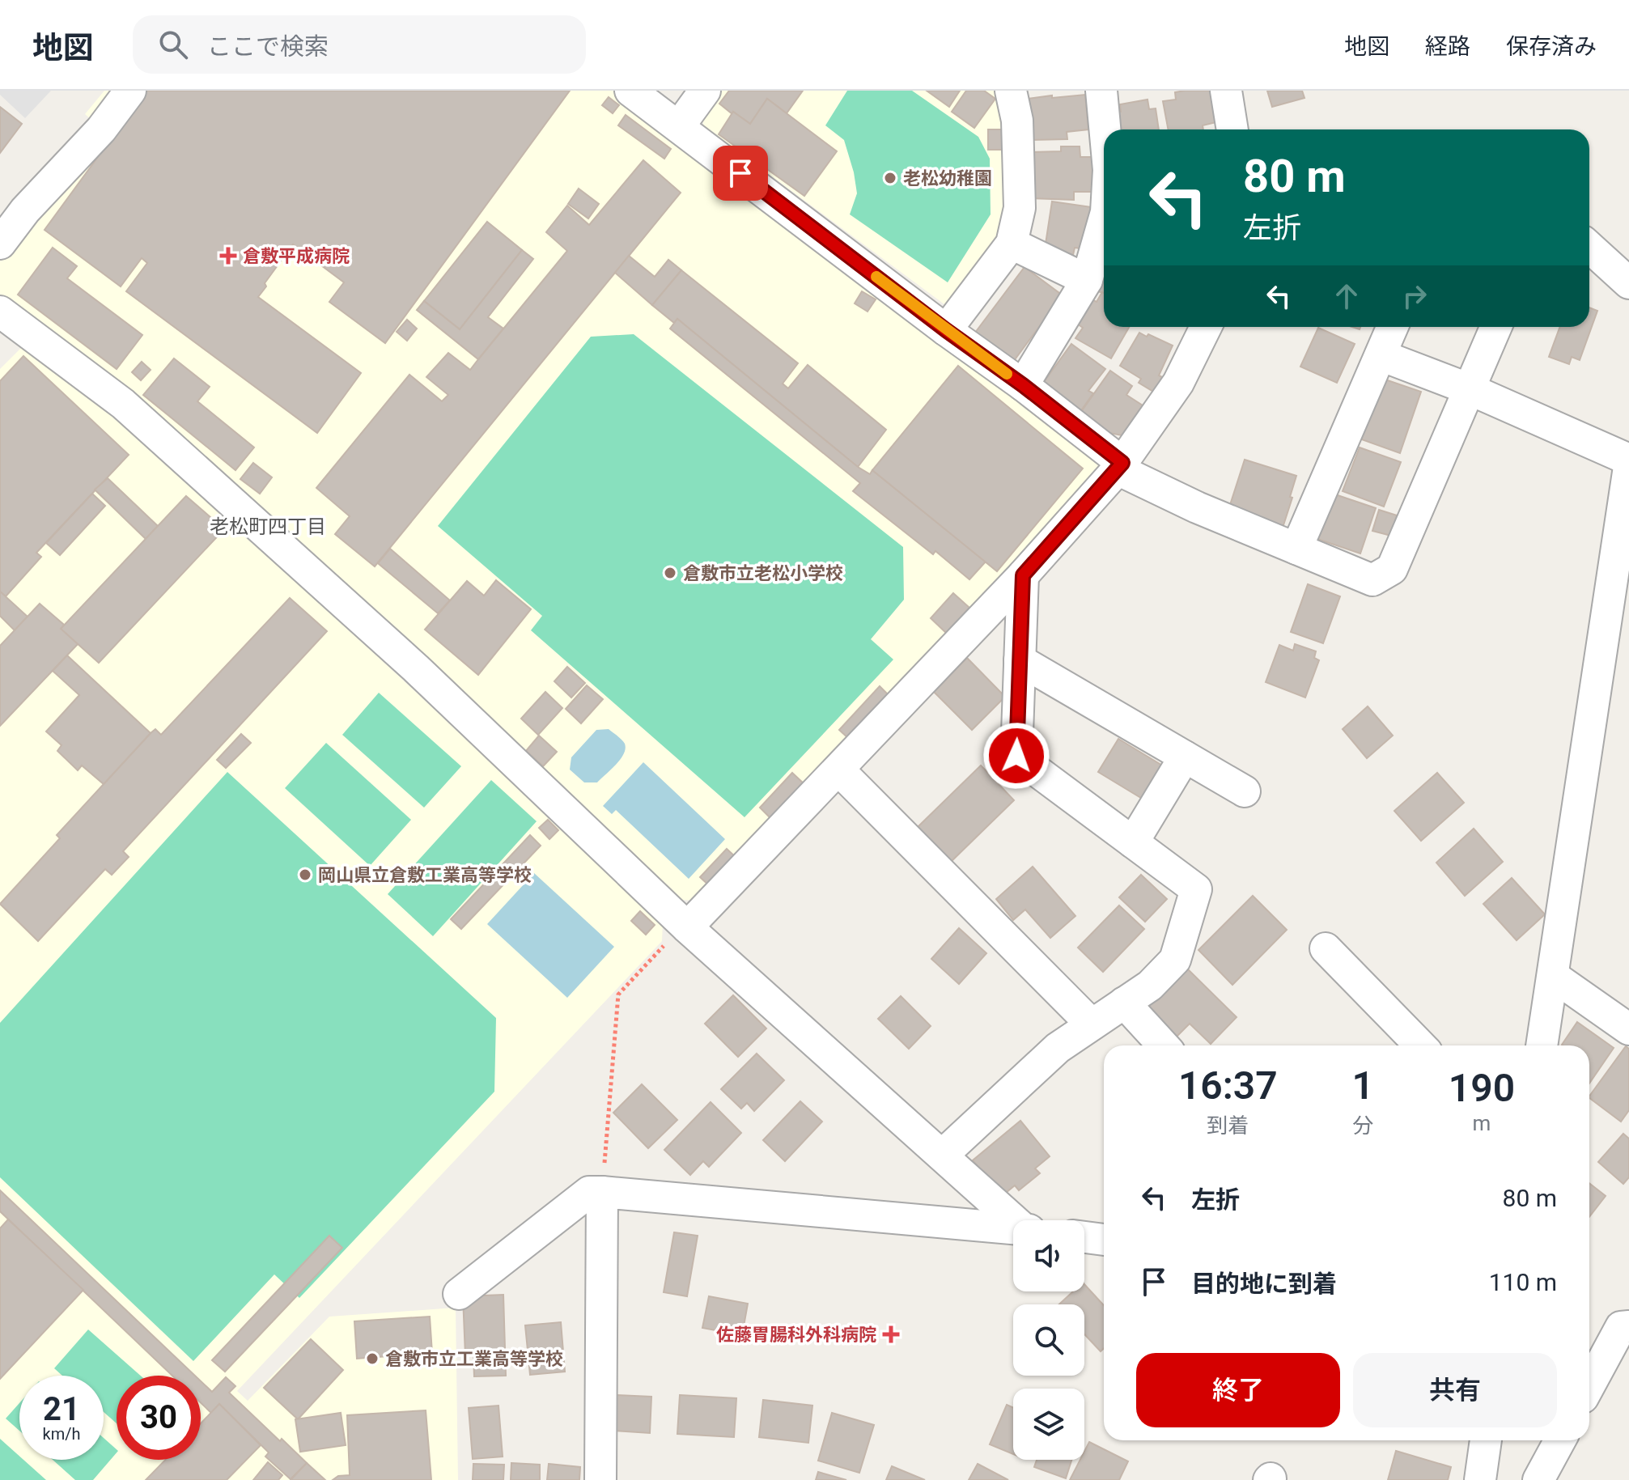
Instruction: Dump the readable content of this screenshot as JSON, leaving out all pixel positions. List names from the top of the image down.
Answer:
{
  "districts": ["老松町四丁目"],
  "places": {
    "other": [
      "老松幼稚園",
      "倉敷市立老松小学校",
      "岡山県立倉敷工業高等学校",
      "倉敷市立工業高等学校"
    ],
    "health": ["倉敷平成病院", "佐藤胃腸科外科病院"]
  },
  "page": {
    "header": "地図",
    "search": "ここで検索",
    "nav": ["地図", "経路", "保存済み"],
    "turn": ["80 m", "左折"],
    "eta": [
      "16:37",
      "到着",
      "1",
      "分",
      "190",
      "m"
    ],
    "list": [
      {
        "name": "左折",
        "value": "80 m"
      },
      {
        "name": "目的地に到着",
        "value": "110 m"
      }
    ],
    "buttons": ["終了", "共有"],
    "speed": "21 km/h",
    "limit": "30"
  }
}
